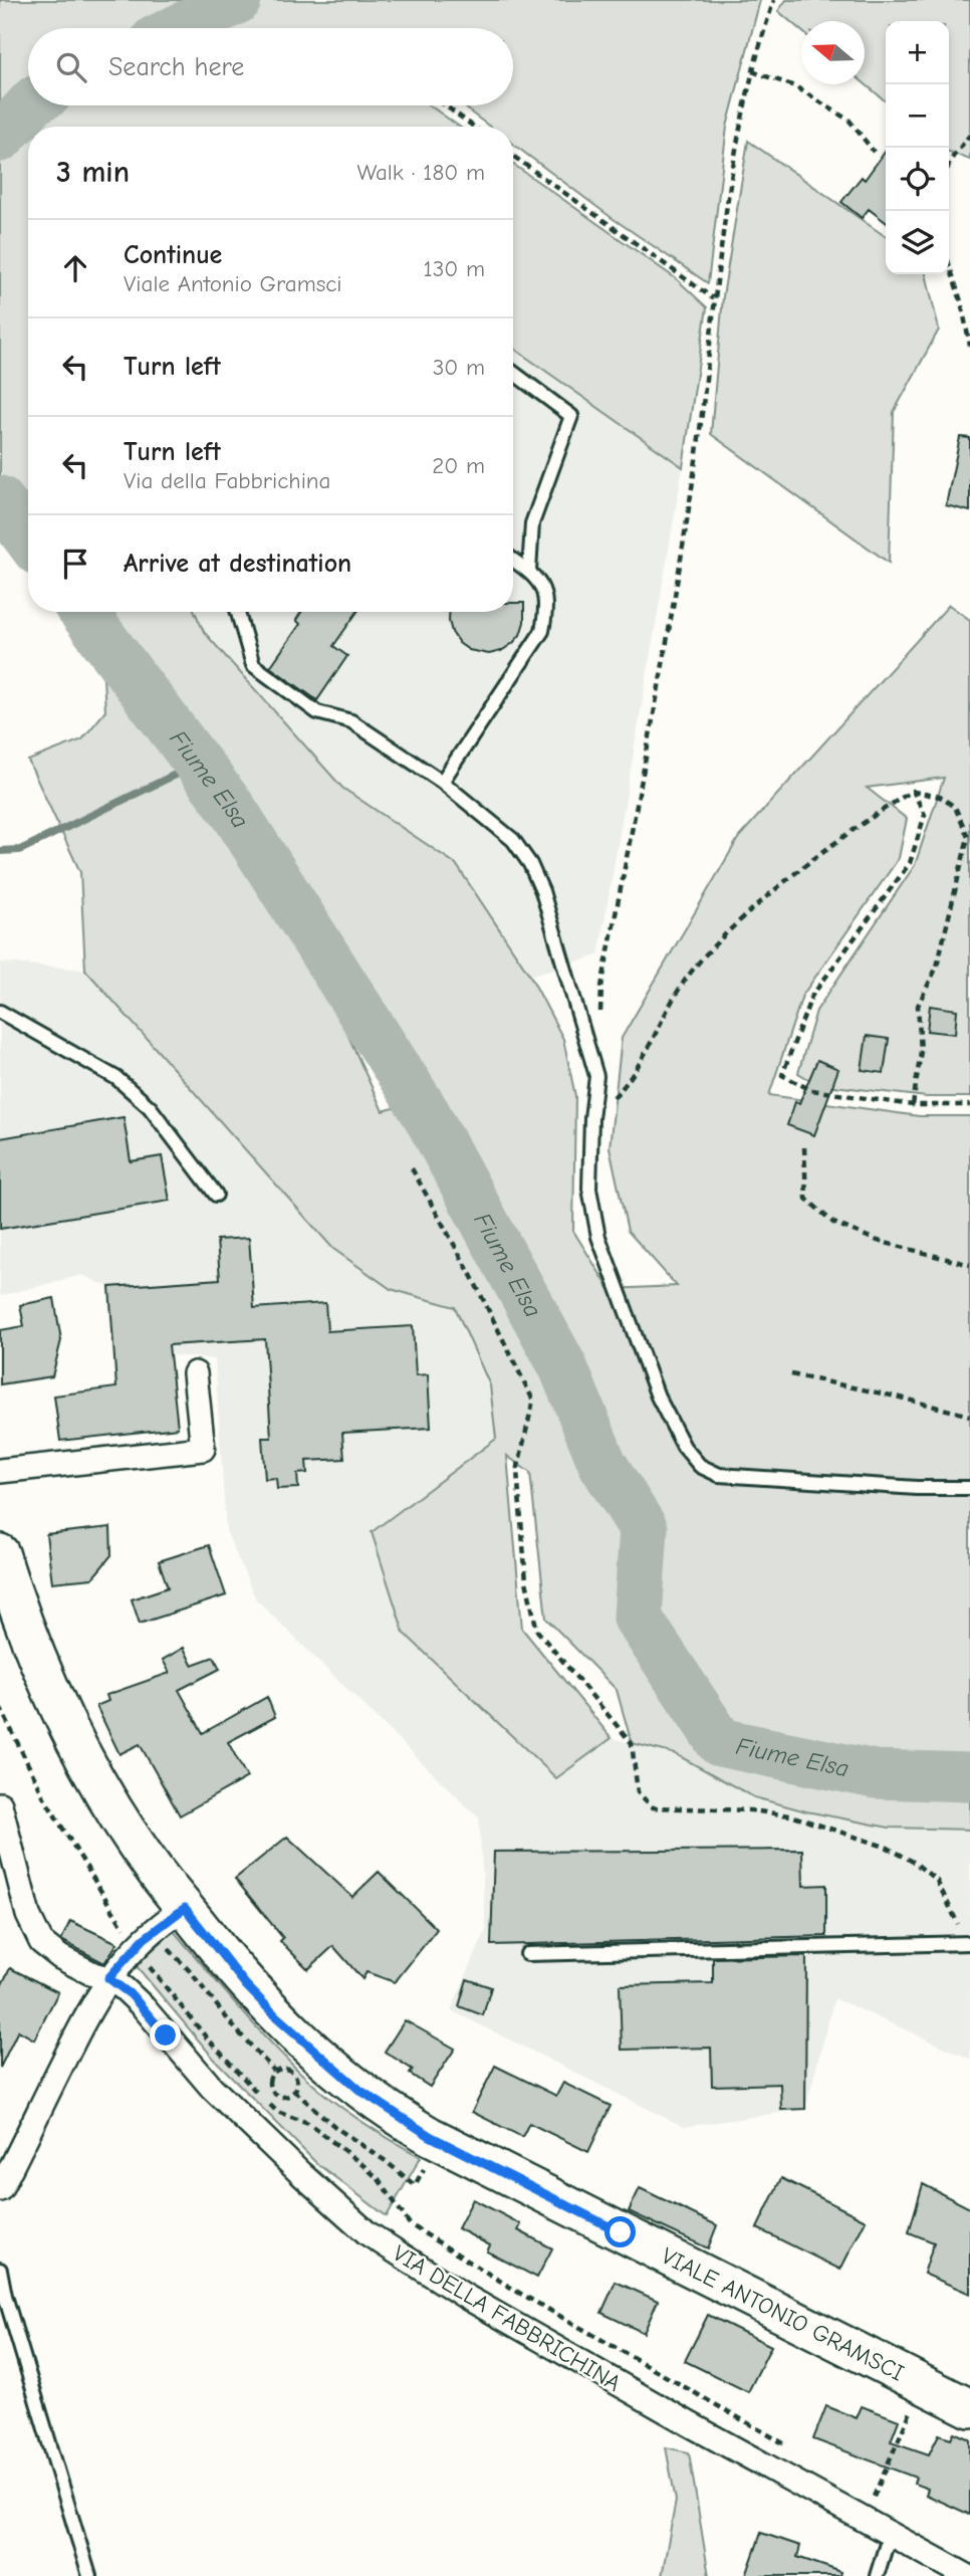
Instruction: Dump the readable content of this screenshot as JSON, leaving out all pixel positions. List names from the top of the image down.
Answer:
{
  "streets": {
    "main road": ["VIALE ANTONIO GRAMSCI"],
    "street": ["VIA DELLA FABBRICHINA"]
  },
  "water": ["Fiume Elsa"],
  "north": "left",
  "page": {
    "map_buttons": ["+", "−"],
    "search": "Search here",
    "heading": ["3 min", "Walk · 180 m"],
    "list": [
      ["Continue", "Viale Antonio Gramsci", "130 m"],
      ["Turn left", "30 m"],
      ["Turn left", "Via della Fabbrichina", "20 m"],
      "Arrive at destination"
    ]
  }
}
